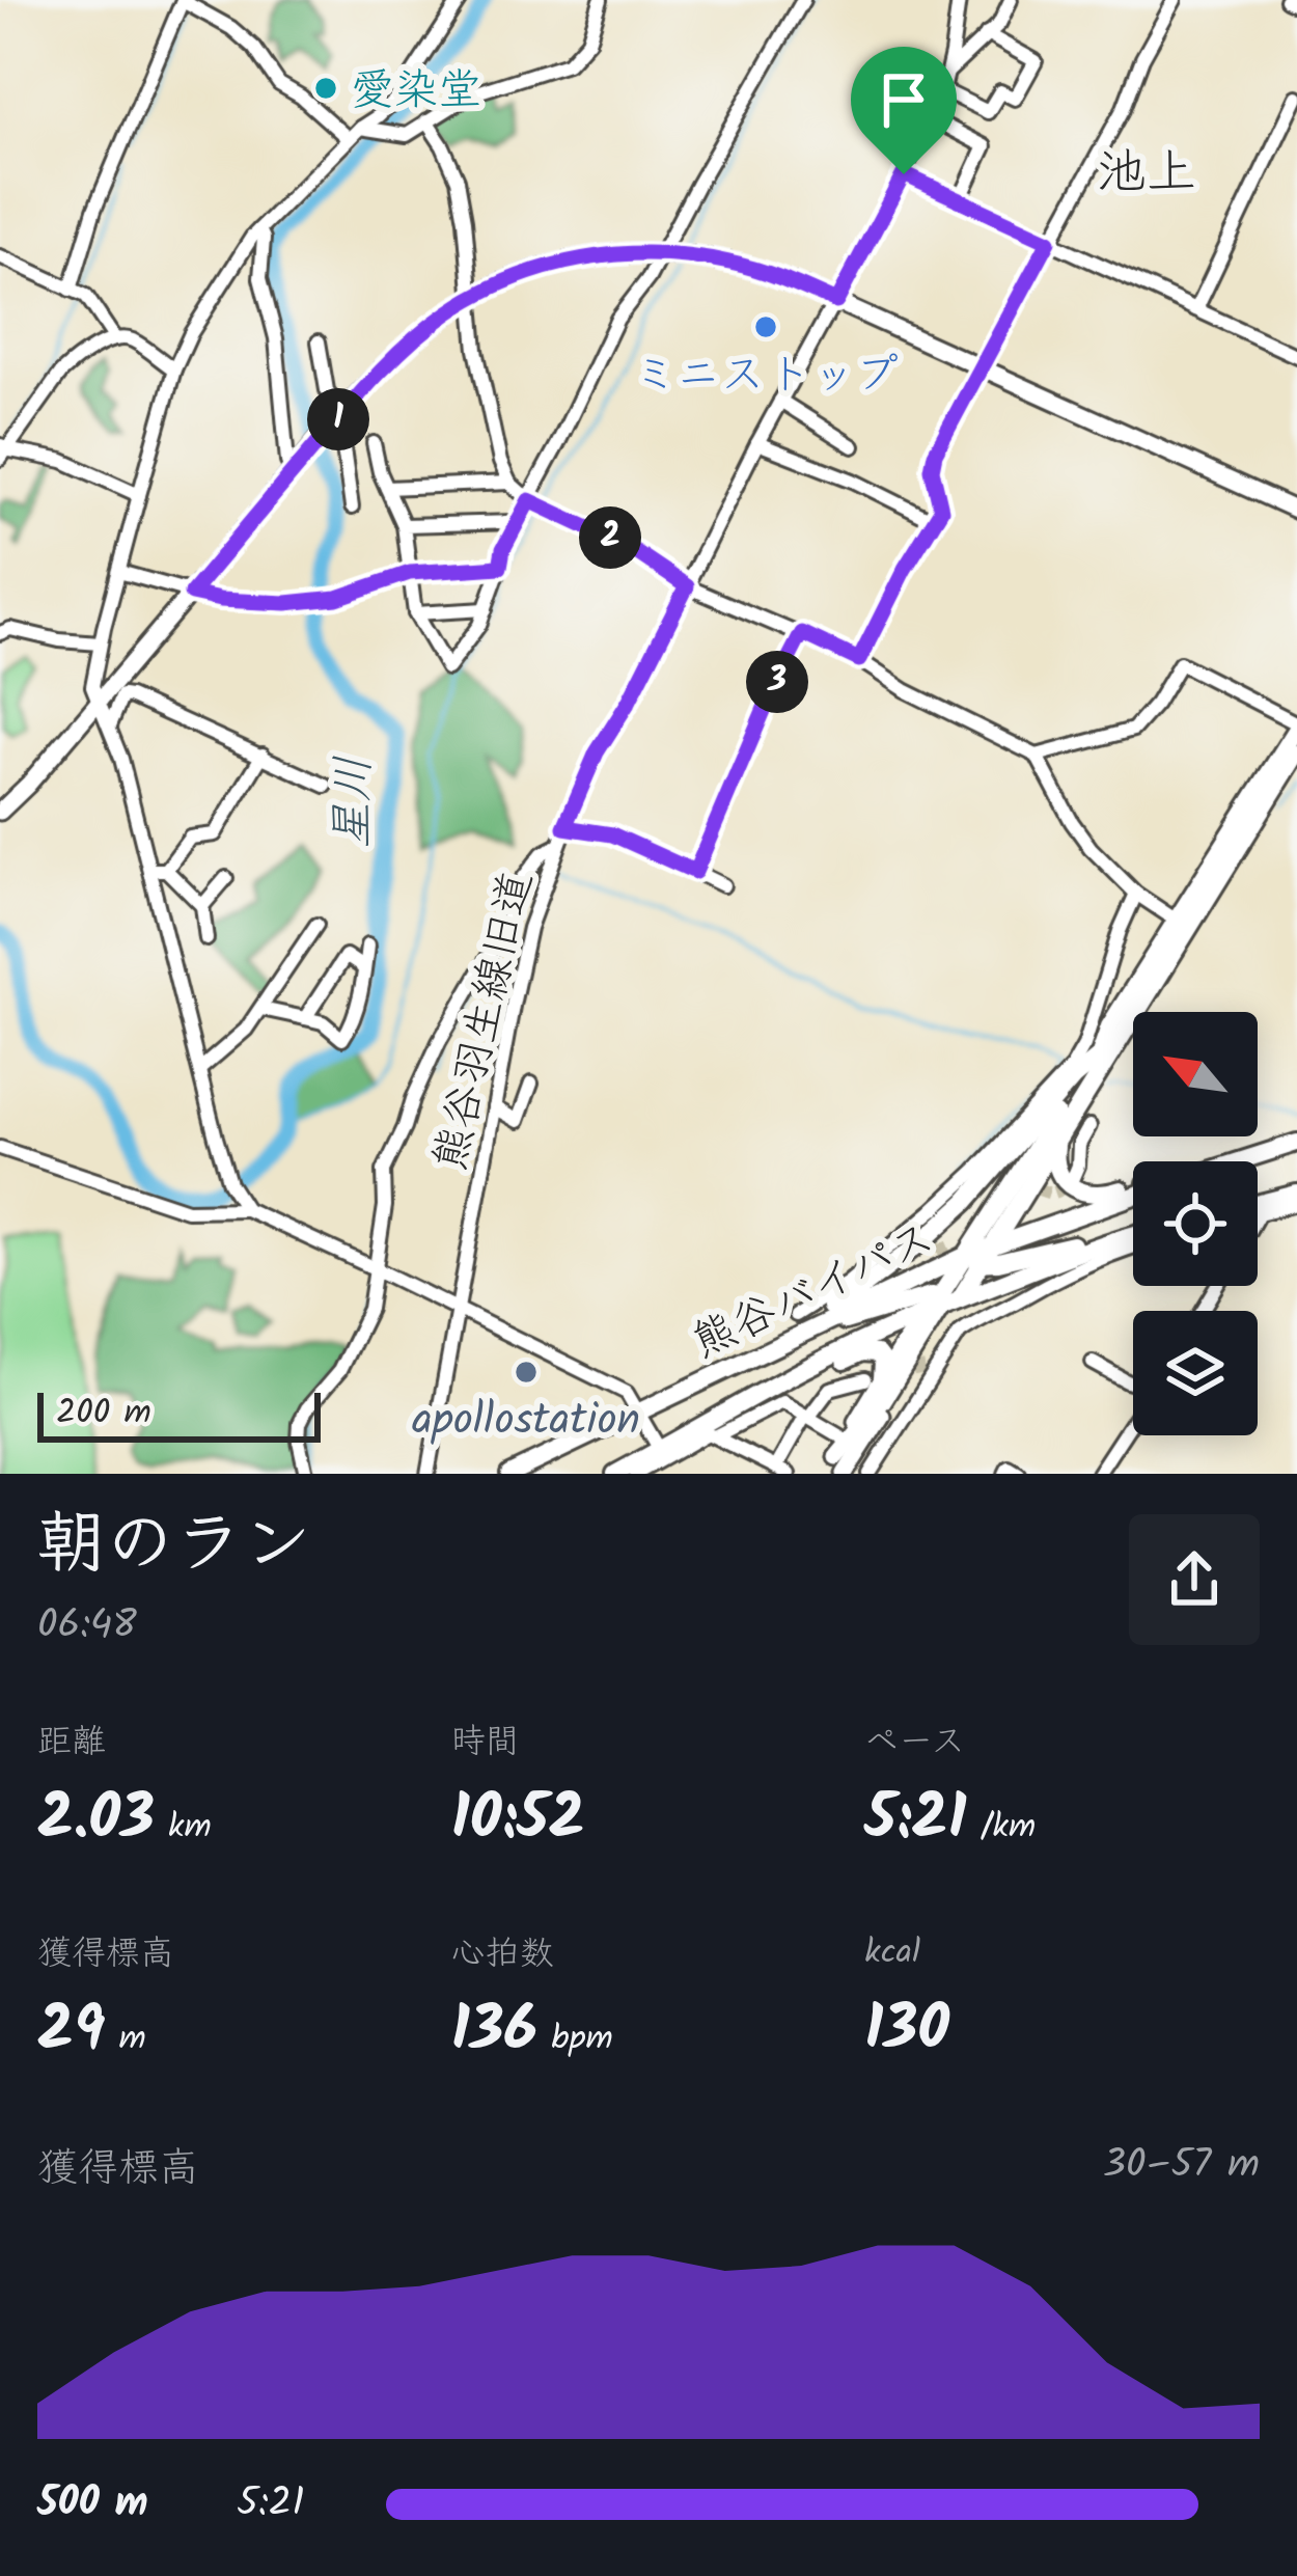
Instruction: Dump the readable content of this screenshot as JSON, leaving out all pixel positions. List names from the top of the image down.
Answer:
{
  "streets": {
    "highway": ["熊谷バイパス"],
    "street": ["熊谷羽生線旧道"]
  },
  "districts": ["池上"],
  "water": ["星川"],
  "places": ["愛染堂", "ミニストップ", "apollostation"],
  "scale_bar": "200 m",
  "north": "top left",
  "page": {
    "pins": ["1", "2", "3"],
    "scale": "200 m",
    "heading": ["朝のラン", "06:48"],
    "stats": [
      ["距離", "2.03 km"],
      ["時間", "10:52"],
      ["ペース", "5:21 /km"],
      ["獲得標高", "29 m"],
      ["心拍数", "136 bpm"],
      ["kcal", "130"]
    ],
    "chart": ["獲得標高", "30–57 m"],
    "list": [
      {
        "name": "500 m",
        "note": "5:21"
      }
    ]
  }
}
